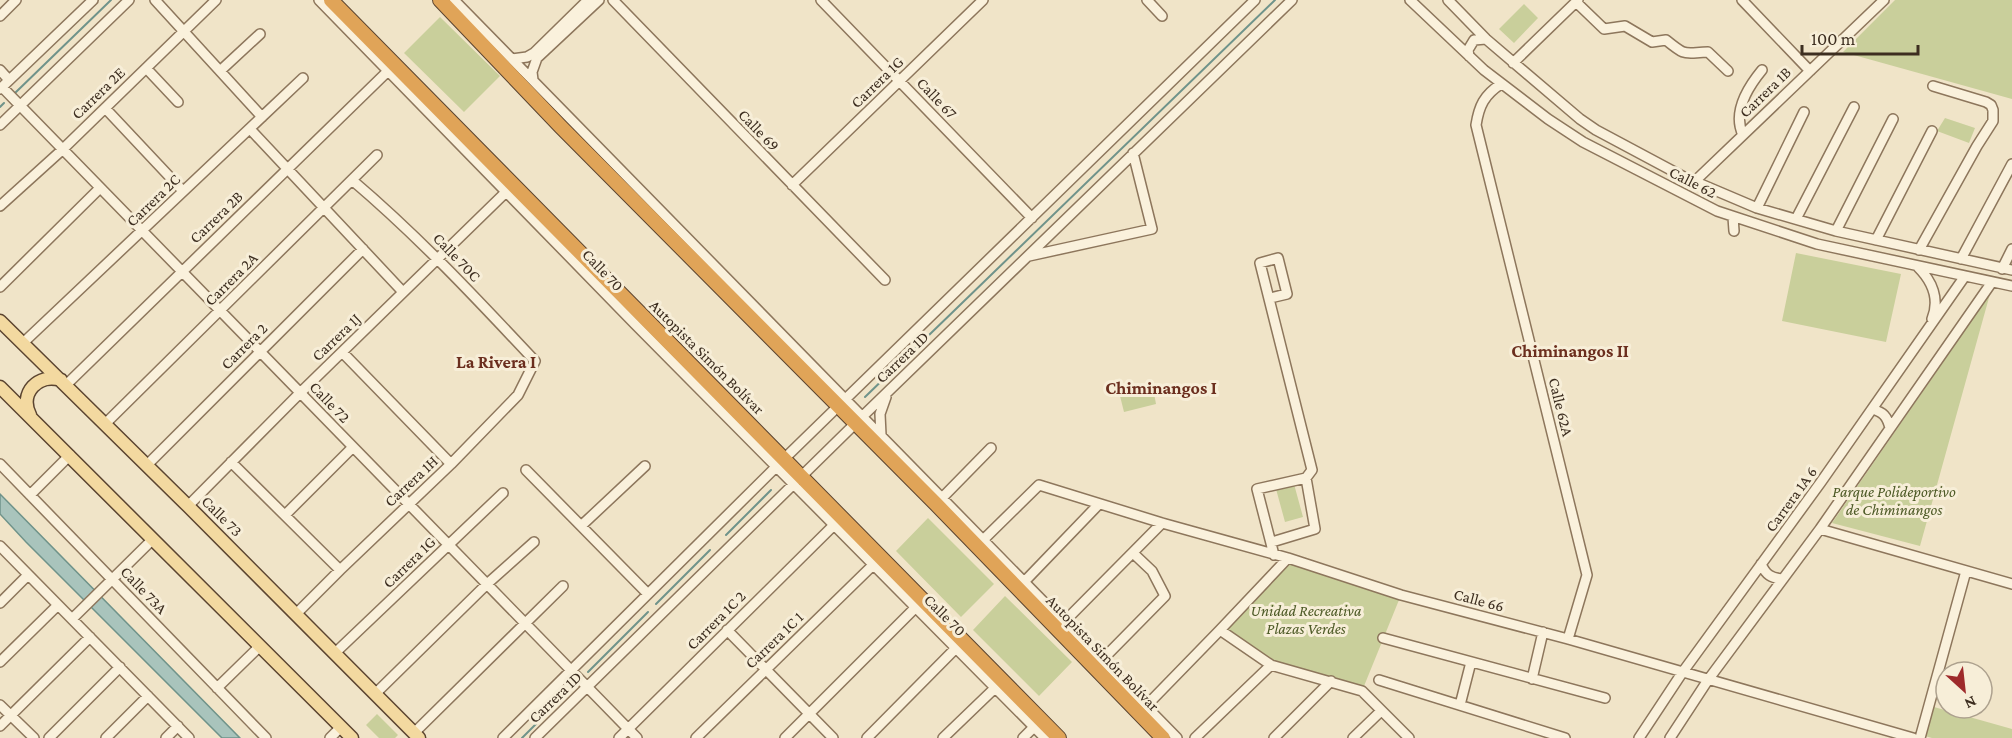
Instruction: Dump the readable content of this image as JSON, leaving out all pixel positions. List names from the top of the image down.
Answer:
{
  "streets": {
    "highway": ["Autopista Simón Bolívar"],
    "main road": ["Calle 73"],
    "street": [
      "Carrera 1G",
      "Carrera 1B",
      "Carrera 2E",
      "Calle 67",
      "Calle 69",
      "Calle 62",
      "Carrera 2C",
      "Carrera 2B",
      "Calle 70C",
      "Calle 70",
      "Carrera 2A",
      "Carrera 1J",
      "Carrera 2",
      "Carrera 1D",
      "Calle 72",
      "Calle 62A",
      "Carrera 1H",
      "Carrera 1A 6",
      "Calle 73A",
      "Calle 66",
      "Carrera 1C 2",
      "Carrera 1C 1"
    ]
  },
  "crossings": [
    ["Carrera 1G", "Calle 67"],
    ["Carrera 1G", "Calle 69"],
    ["Carrera 1G", "Calle 72"],
    ["Carrera 1G", "Calle 73"],
    ["Carrera 1B", "Calle 62"],
    ["Carrera 2E", "Calle 72"],
    ["Calle 67", "Carrera 1D"],
    ["Calle 62", "Calle 62A"],
    ["Calle 62", "Carrera 1A 6"],
    ["Carrera 2C", "Calle 72"],
    ["Carrera 2C", "Calle 73"],
    ["Carrera 2B", "Calle 70"],
    ["Carrera 2B", "Calle 72"],
    ["Carrera 2B", "Calle 73"],
    ["Calle 70C", "Carrera 2A"],
    ["Calle 70C", "Carrera 1J"],
    ["Calle 70C", "Carrera 1H"],
    ["Calle 70", "Carrera 1J"],
    ["Calle 70", "Autopista Simón Bolívar"],
    ["Calle 70", "Carrera 1D"],
    ["Calle 70", "Carrera 1C 2"],
    ["Calle 70", "Carrera 1C 1"],
    ["Carrera 2A", "Calle 72"],
    ["Carrera 2A", "Calle 73"],
    ["Carrera 1J", "Calle 72"],
    ["Carrera 1J", "Calle 73"],
    ["Carrera 2", "Calle 72"],
    ["Carrera 2", "Calle 73"],
    ["Autopista Simón Bolívar", "Carrera 1D"],
    ["Autopista Simón Bolívar", "Calle 66"],
    ["Carrera 1D", "Calle 72"],
    ["Calle 72", "Carrera 1H"],
    ["Calle 72", "Carrera 1C 2"],
    ["Calle 62A", "Calle 66"],
    ["Carrera 1H", "Calle 73"],
    ["Carrera 1A 6", "Calle 66"]
  ],
  "districts": ["Chiminangos II", "La Rivera I", "Chiminangos I"],
  "parks": ["Parque Polideportivo de Chiminangos", "Unidad Recreativa Plazas Verdes"],
  "scale_bar": "100 m",
  "north": "bottom right"
}
